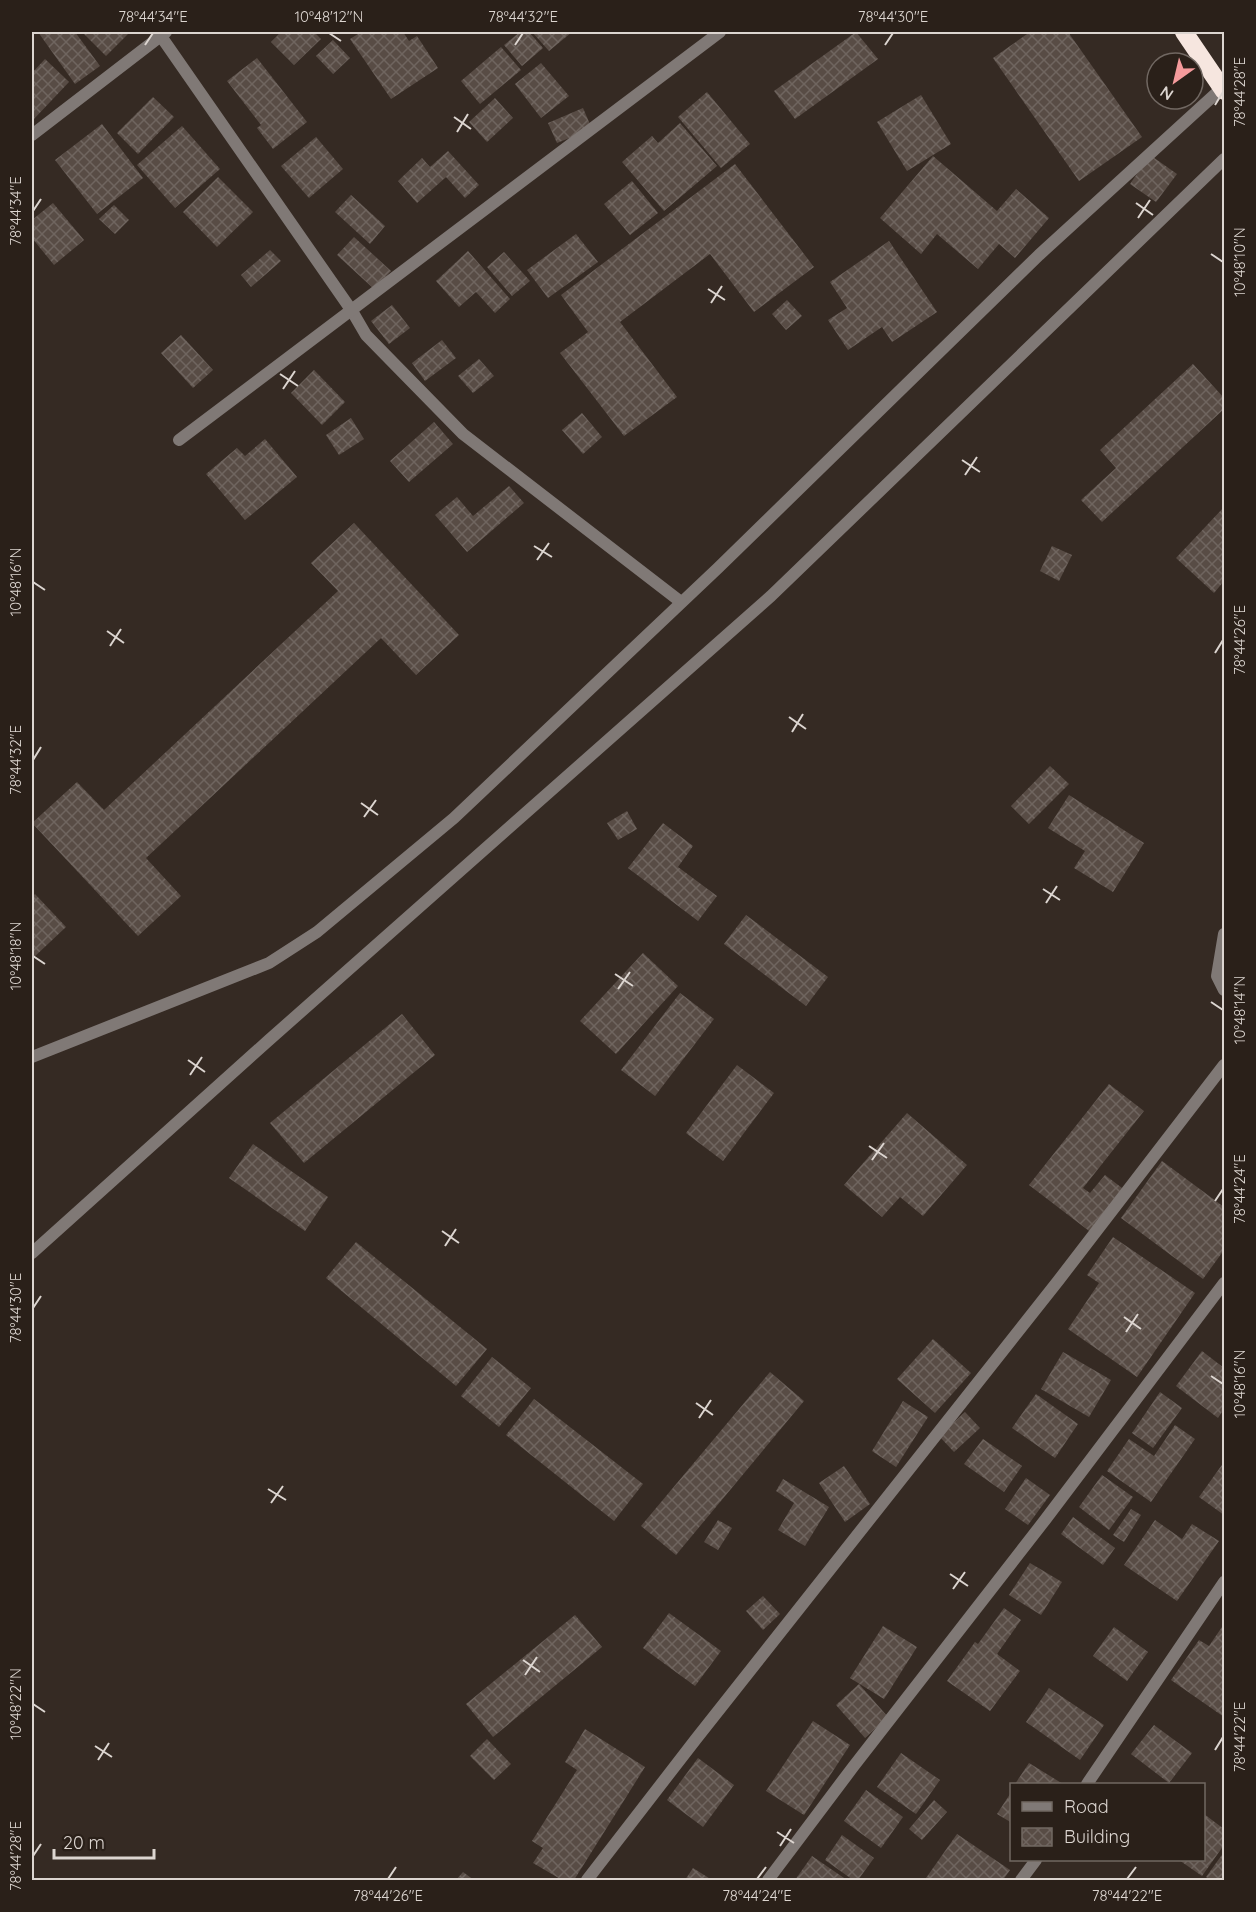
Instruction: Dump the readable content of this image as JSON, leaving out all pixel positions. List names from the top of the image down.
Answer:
{
  "legend": ["Road", "Building"],
  "scale_bar": "20 m",
  "north": "bottom left",
  "coordinates": [
    "78°44'34\"E",
    "10°48'12\"N",
    "78°44'32\"E",
    "78°44'30\"E",
    "78°44'28\"E",
    "10°48'10\"N",
    "10°48'16\"N",
    "78°44'26\"E",
    "10°48'18\"N",
    "10°48'14\"N",
    "78°44'24\"E",
    "10°48'22\"N",
    "78°44'22\"E"
  ]
}
